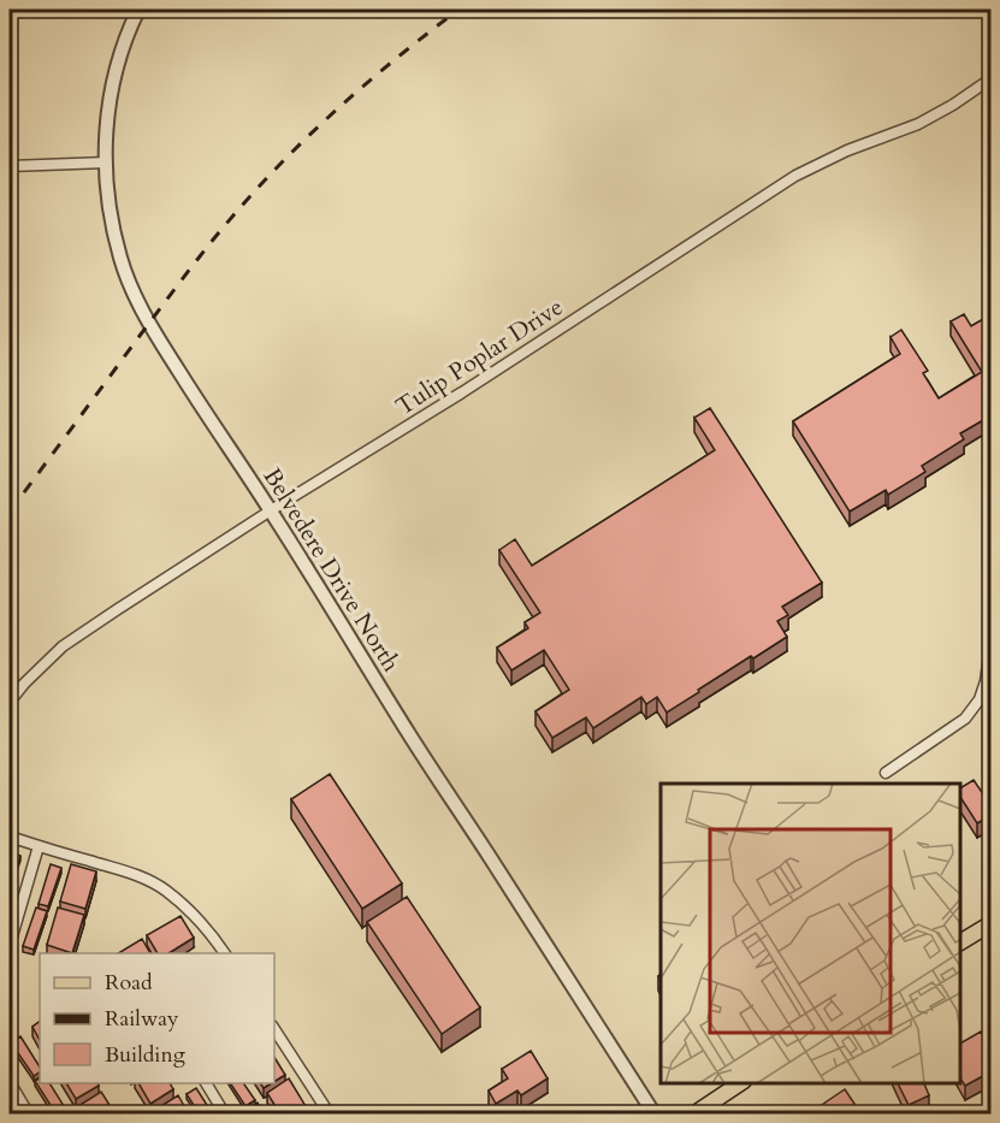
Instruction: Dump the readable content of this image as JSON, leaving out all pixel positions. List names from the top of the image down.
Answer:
{
  "streets": {
    "street": ["Tulip Poplar Drive", "Belvedere Drive North"]
  },
  "crossings": [
    ["Tulip Poplar Drive", "Belvedere Drive North"]
  ],
  "legend": ["Road", "Railway", "Building"]
}
